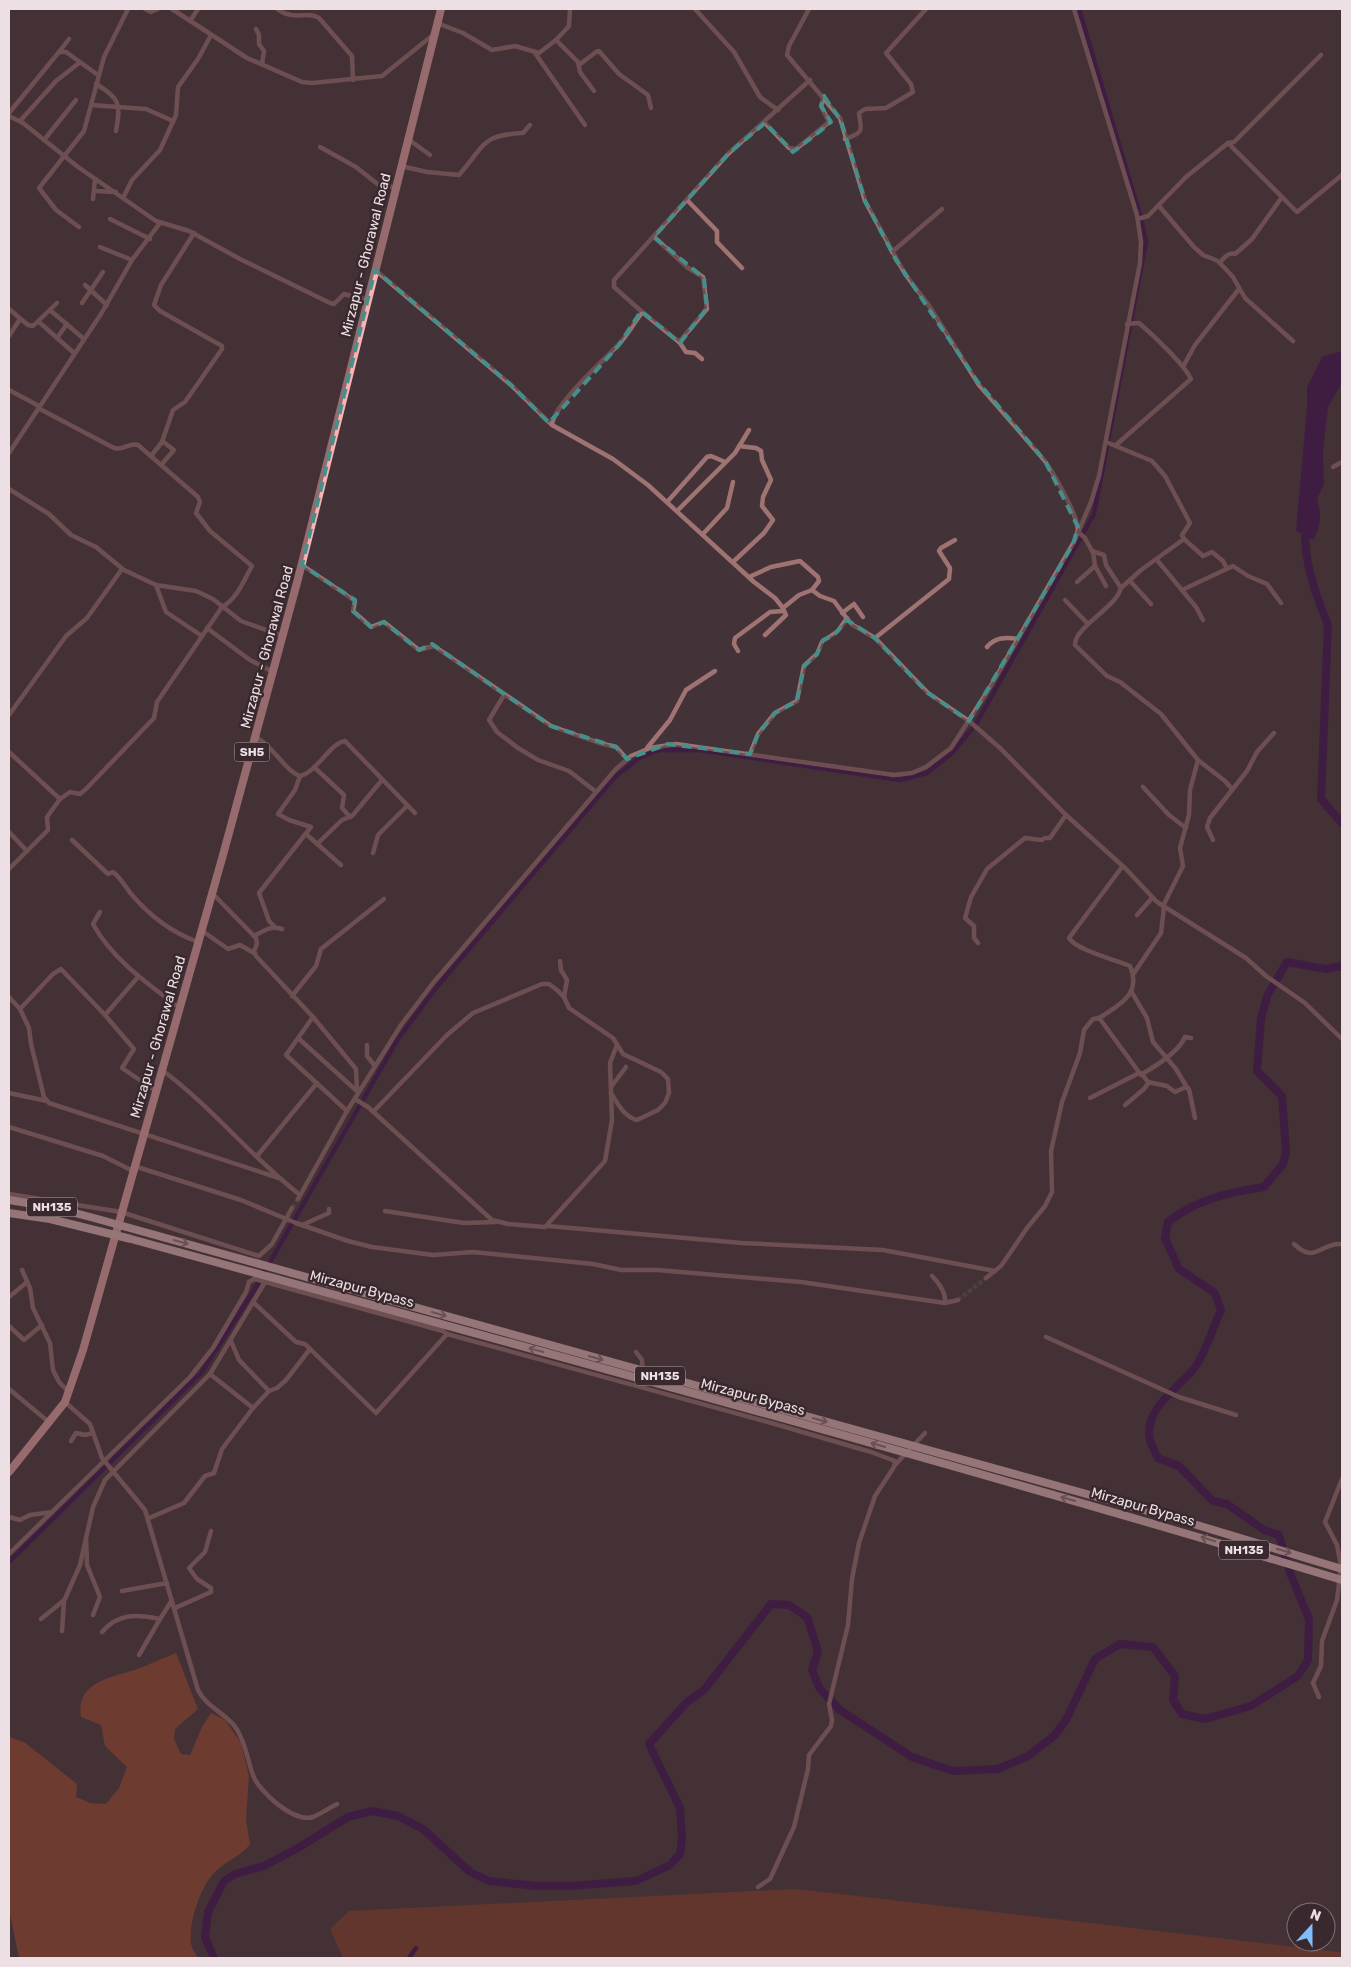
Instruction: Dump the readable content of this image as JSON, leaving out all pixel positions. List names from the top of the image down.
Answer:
{
  "streets": {
    "highway": ["NH135", "Mirzapur Bypass"],
    "main road": ["Mirzapur - Ghorawal Road", "SH5"]
  },
  "north": "top"
}
